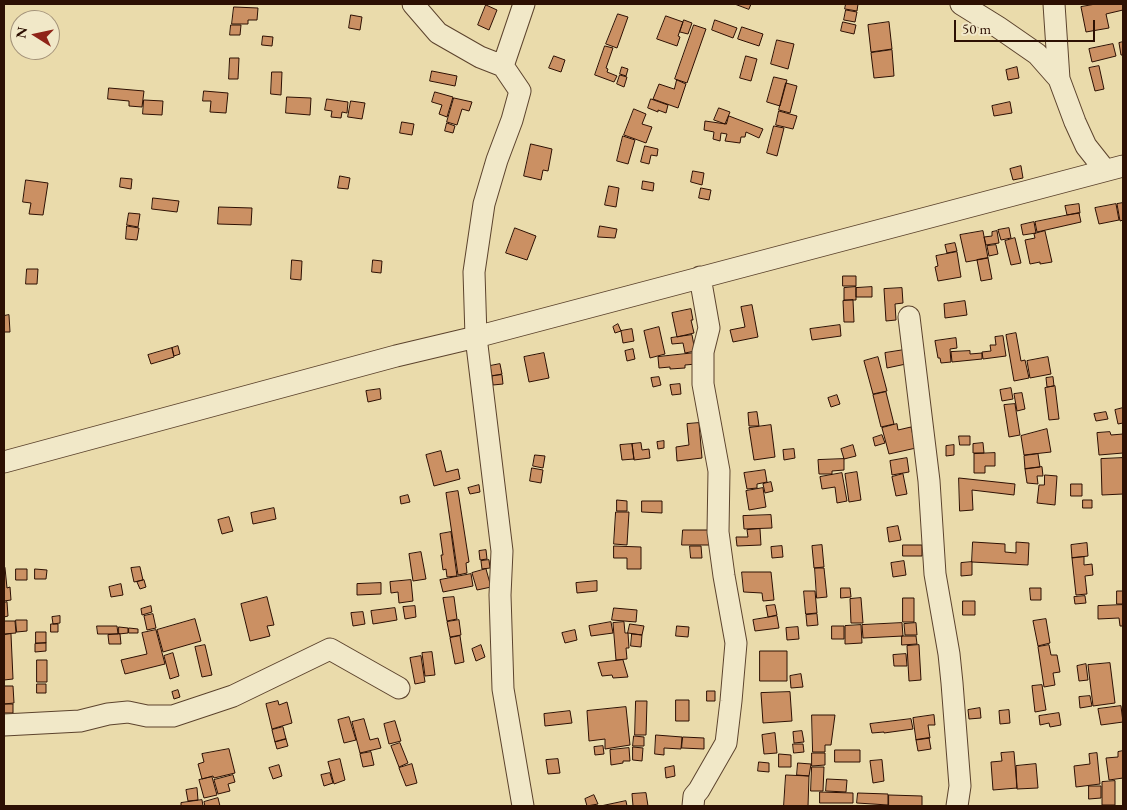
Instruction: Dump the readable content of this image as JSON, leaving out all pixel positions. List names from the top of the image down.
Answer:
{
  "scale_bar": "50 m",
  "north": "left"
}
